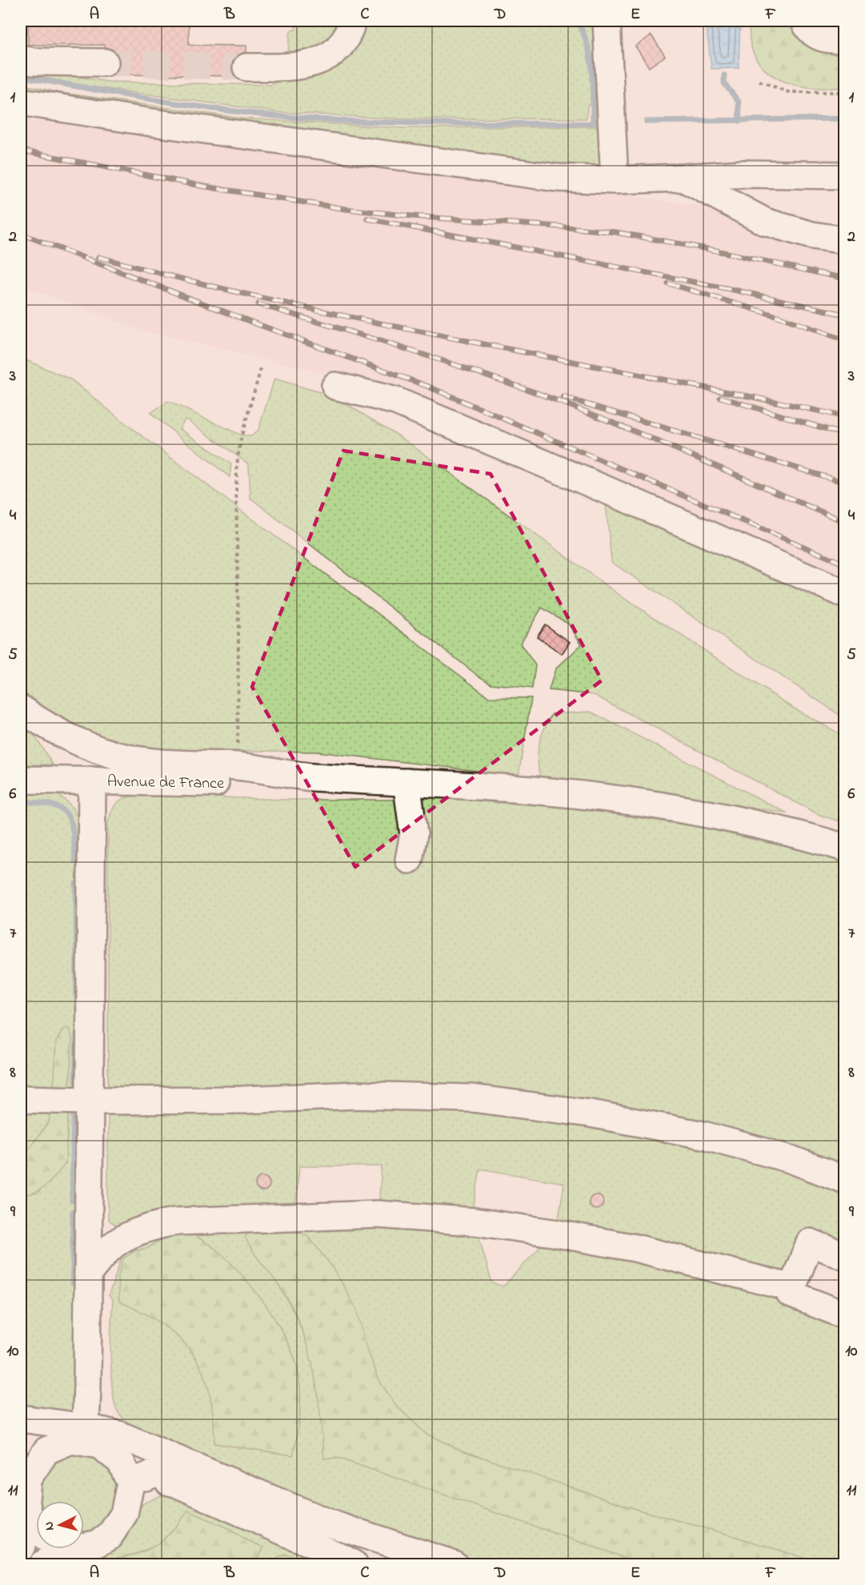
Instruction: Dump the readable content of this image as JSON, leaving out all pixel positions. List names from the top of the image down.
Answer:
{
  "streets": {
    "lane": ["Avenue de France"]
  },
  "north": "left",
  "grid": {
    "columns": [
      "A",
      "B",
      "C",
      "D",
      "E",
      "F"
    ],
    "rows": [
      "1",
      "2",
      "3",
      "4",
      "5",
      "6",
      "7",
      "8",
      "9",
      "10",
      "11"
    ]
  }
}
